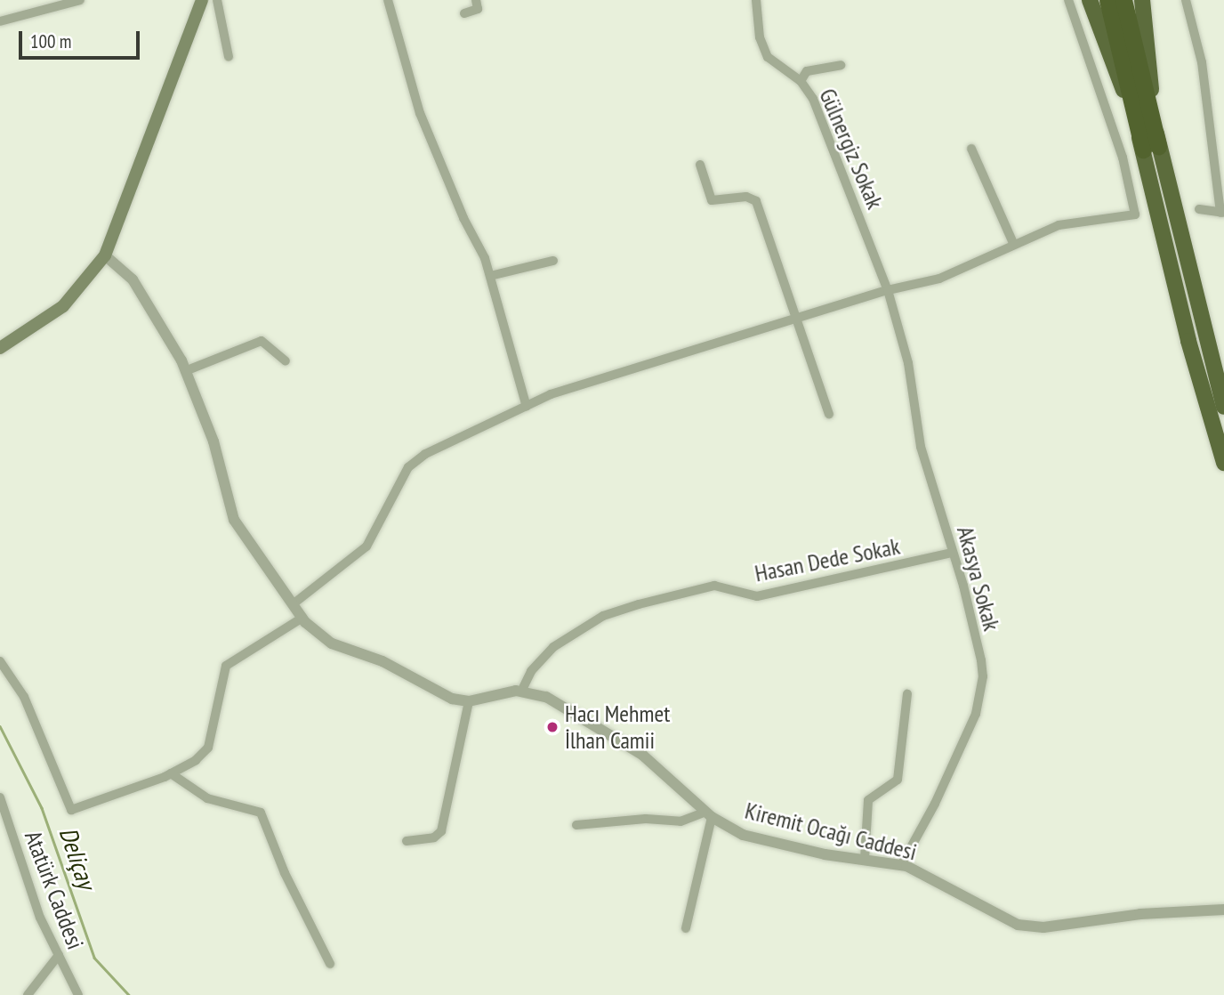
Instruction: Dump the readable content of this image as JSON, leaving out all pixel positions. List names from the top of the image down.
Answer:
{
  "streets": {
    "street": [
      "Gülnergiz Sokak",
      "Hasan Dede Sokak",
      "Akasya Sokak",
      "Kiremit Ocağı Caddesi",
      "Atatürk Caddesi"
    ]
  },
  "crossings": [
    ["Gülnergiz Sokak", "Akasya Sokak"],
    ["Hasan Dede Sokak", "Akasya Sokak"],
    ["Hasan Dede Sokak", "Kiremit Ocağı Caddesi"],
    ["Akasya Sokak", "Kiremit Ocağı Caddesi"]
  ],
  "water": ["Deliçay"],
  "places": ["Hacı Mehmet İlhan Camii"],
  "scale_bar": "100 m"
}
